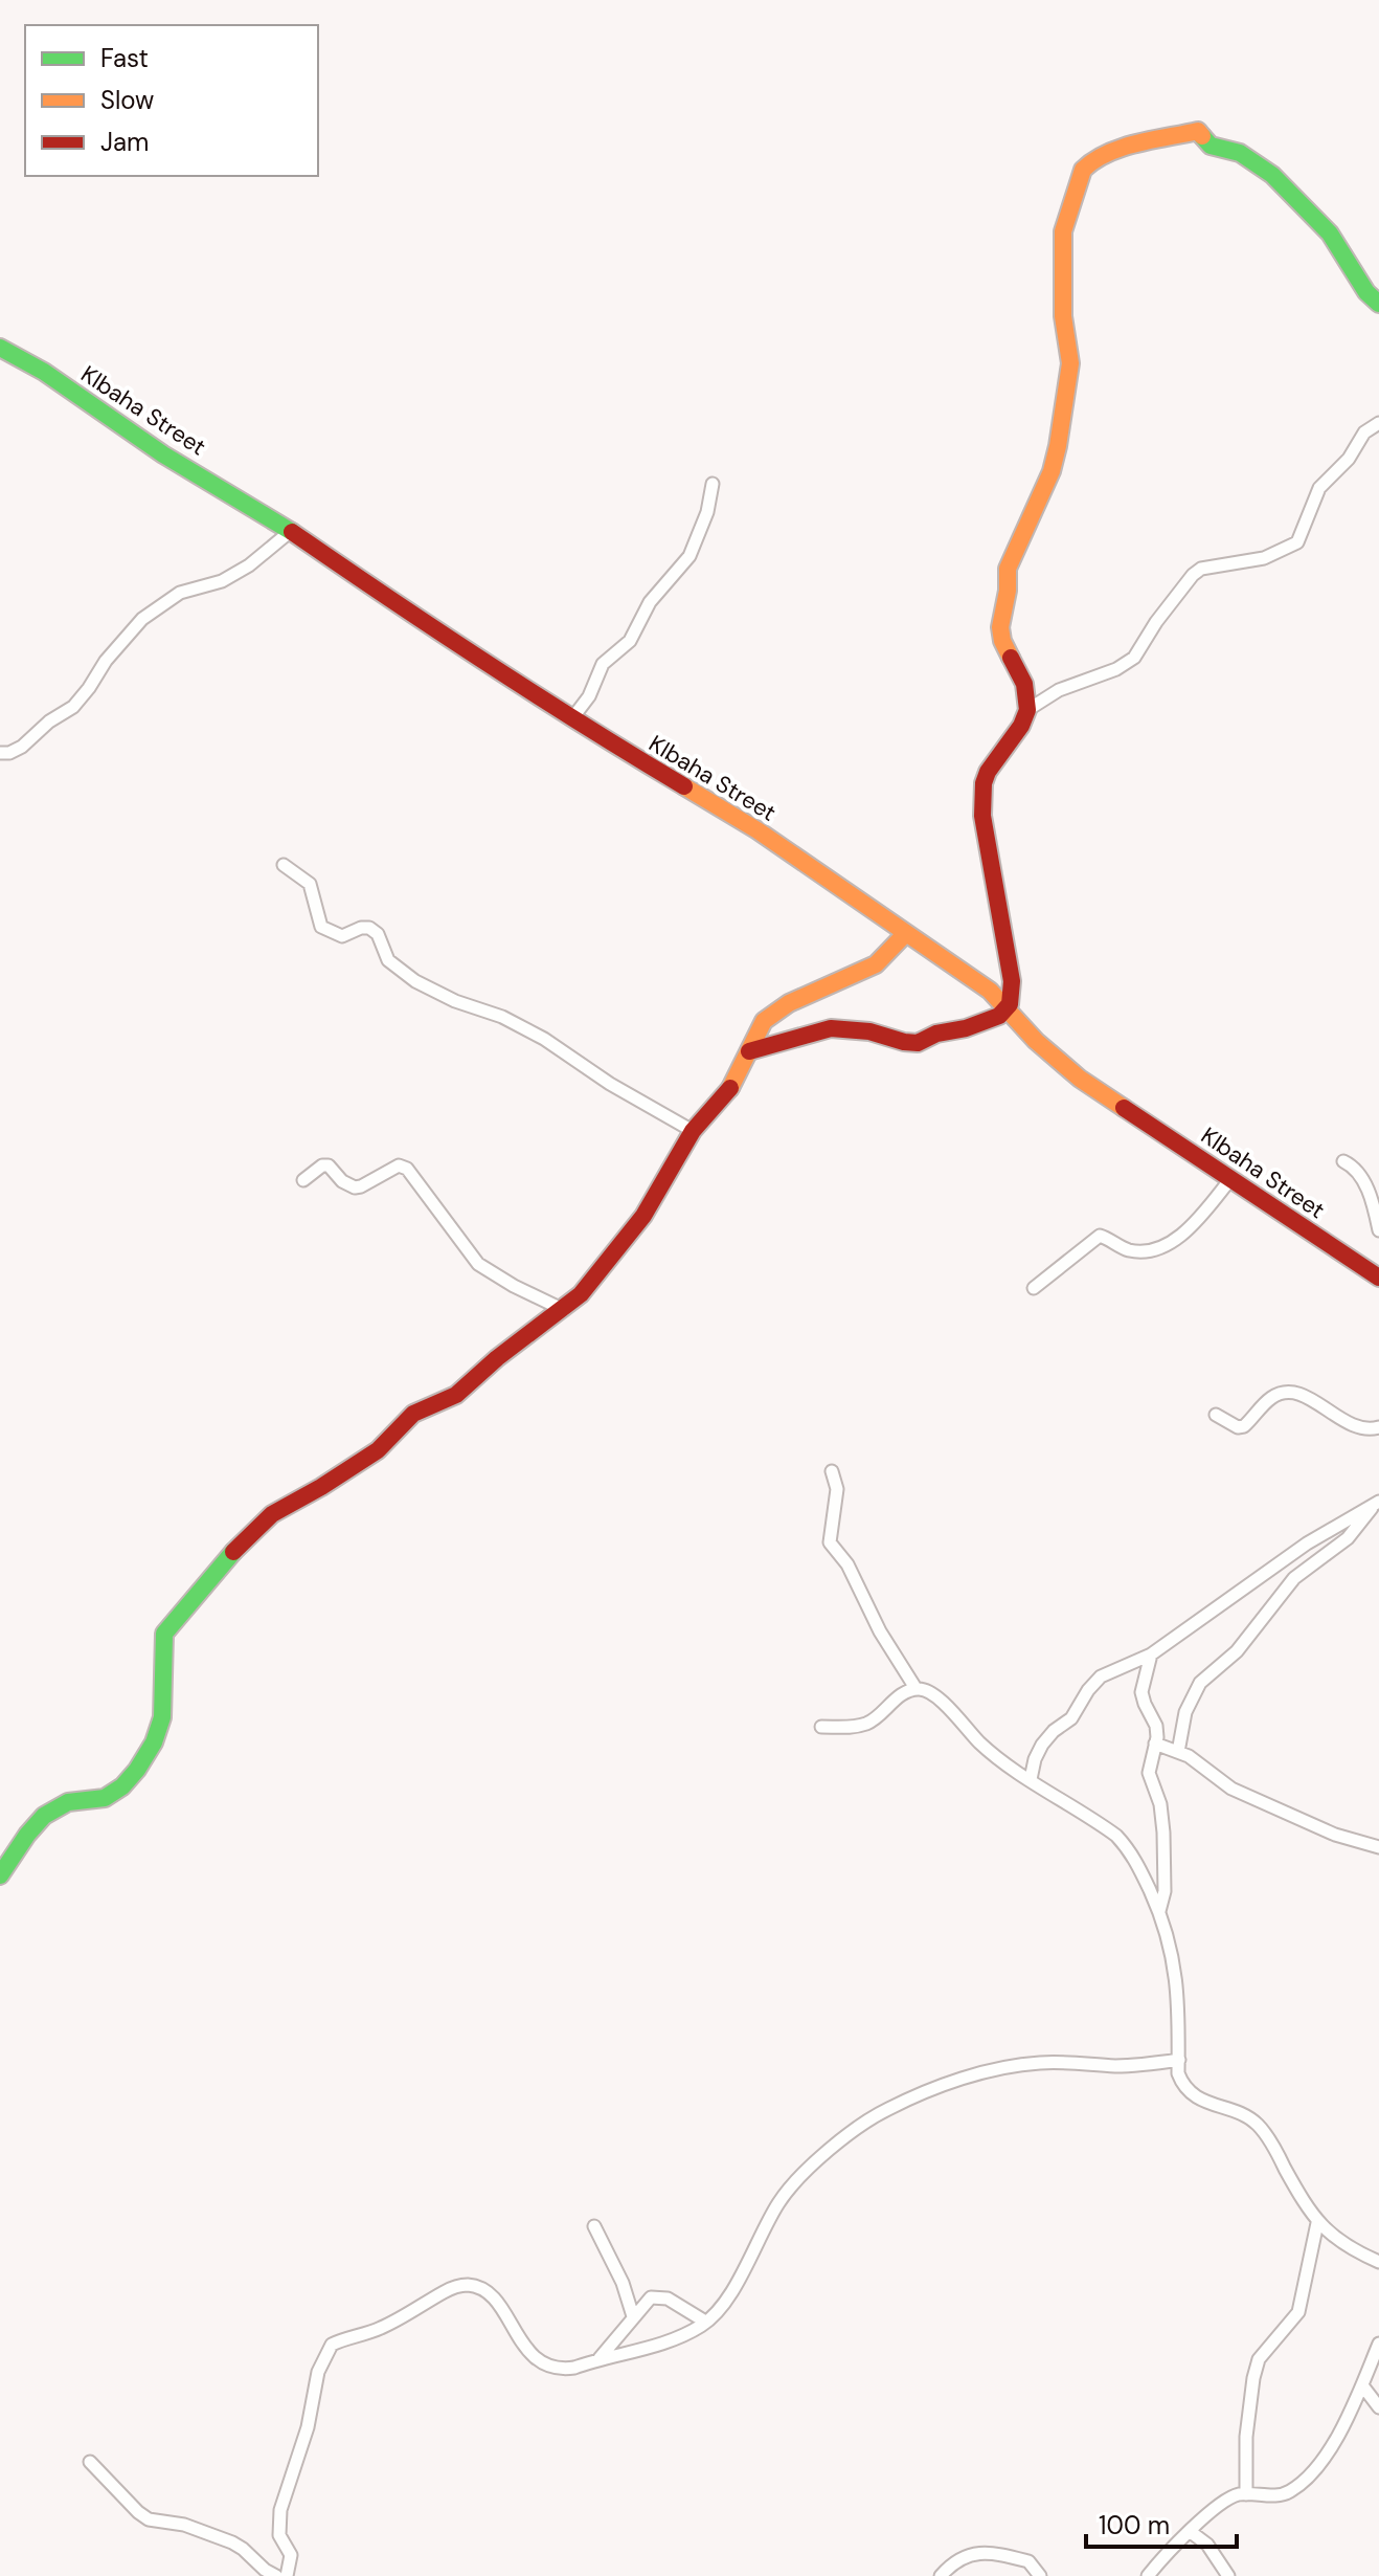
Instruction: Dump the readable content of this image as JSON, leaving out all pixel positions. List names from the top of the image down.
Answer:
{
  "streets": {
    "street": ["KIbaha Street"]
  },
  "legend": ["Fast", "Slow", "Jam"],
  "scale_bar": "100 m"
}
